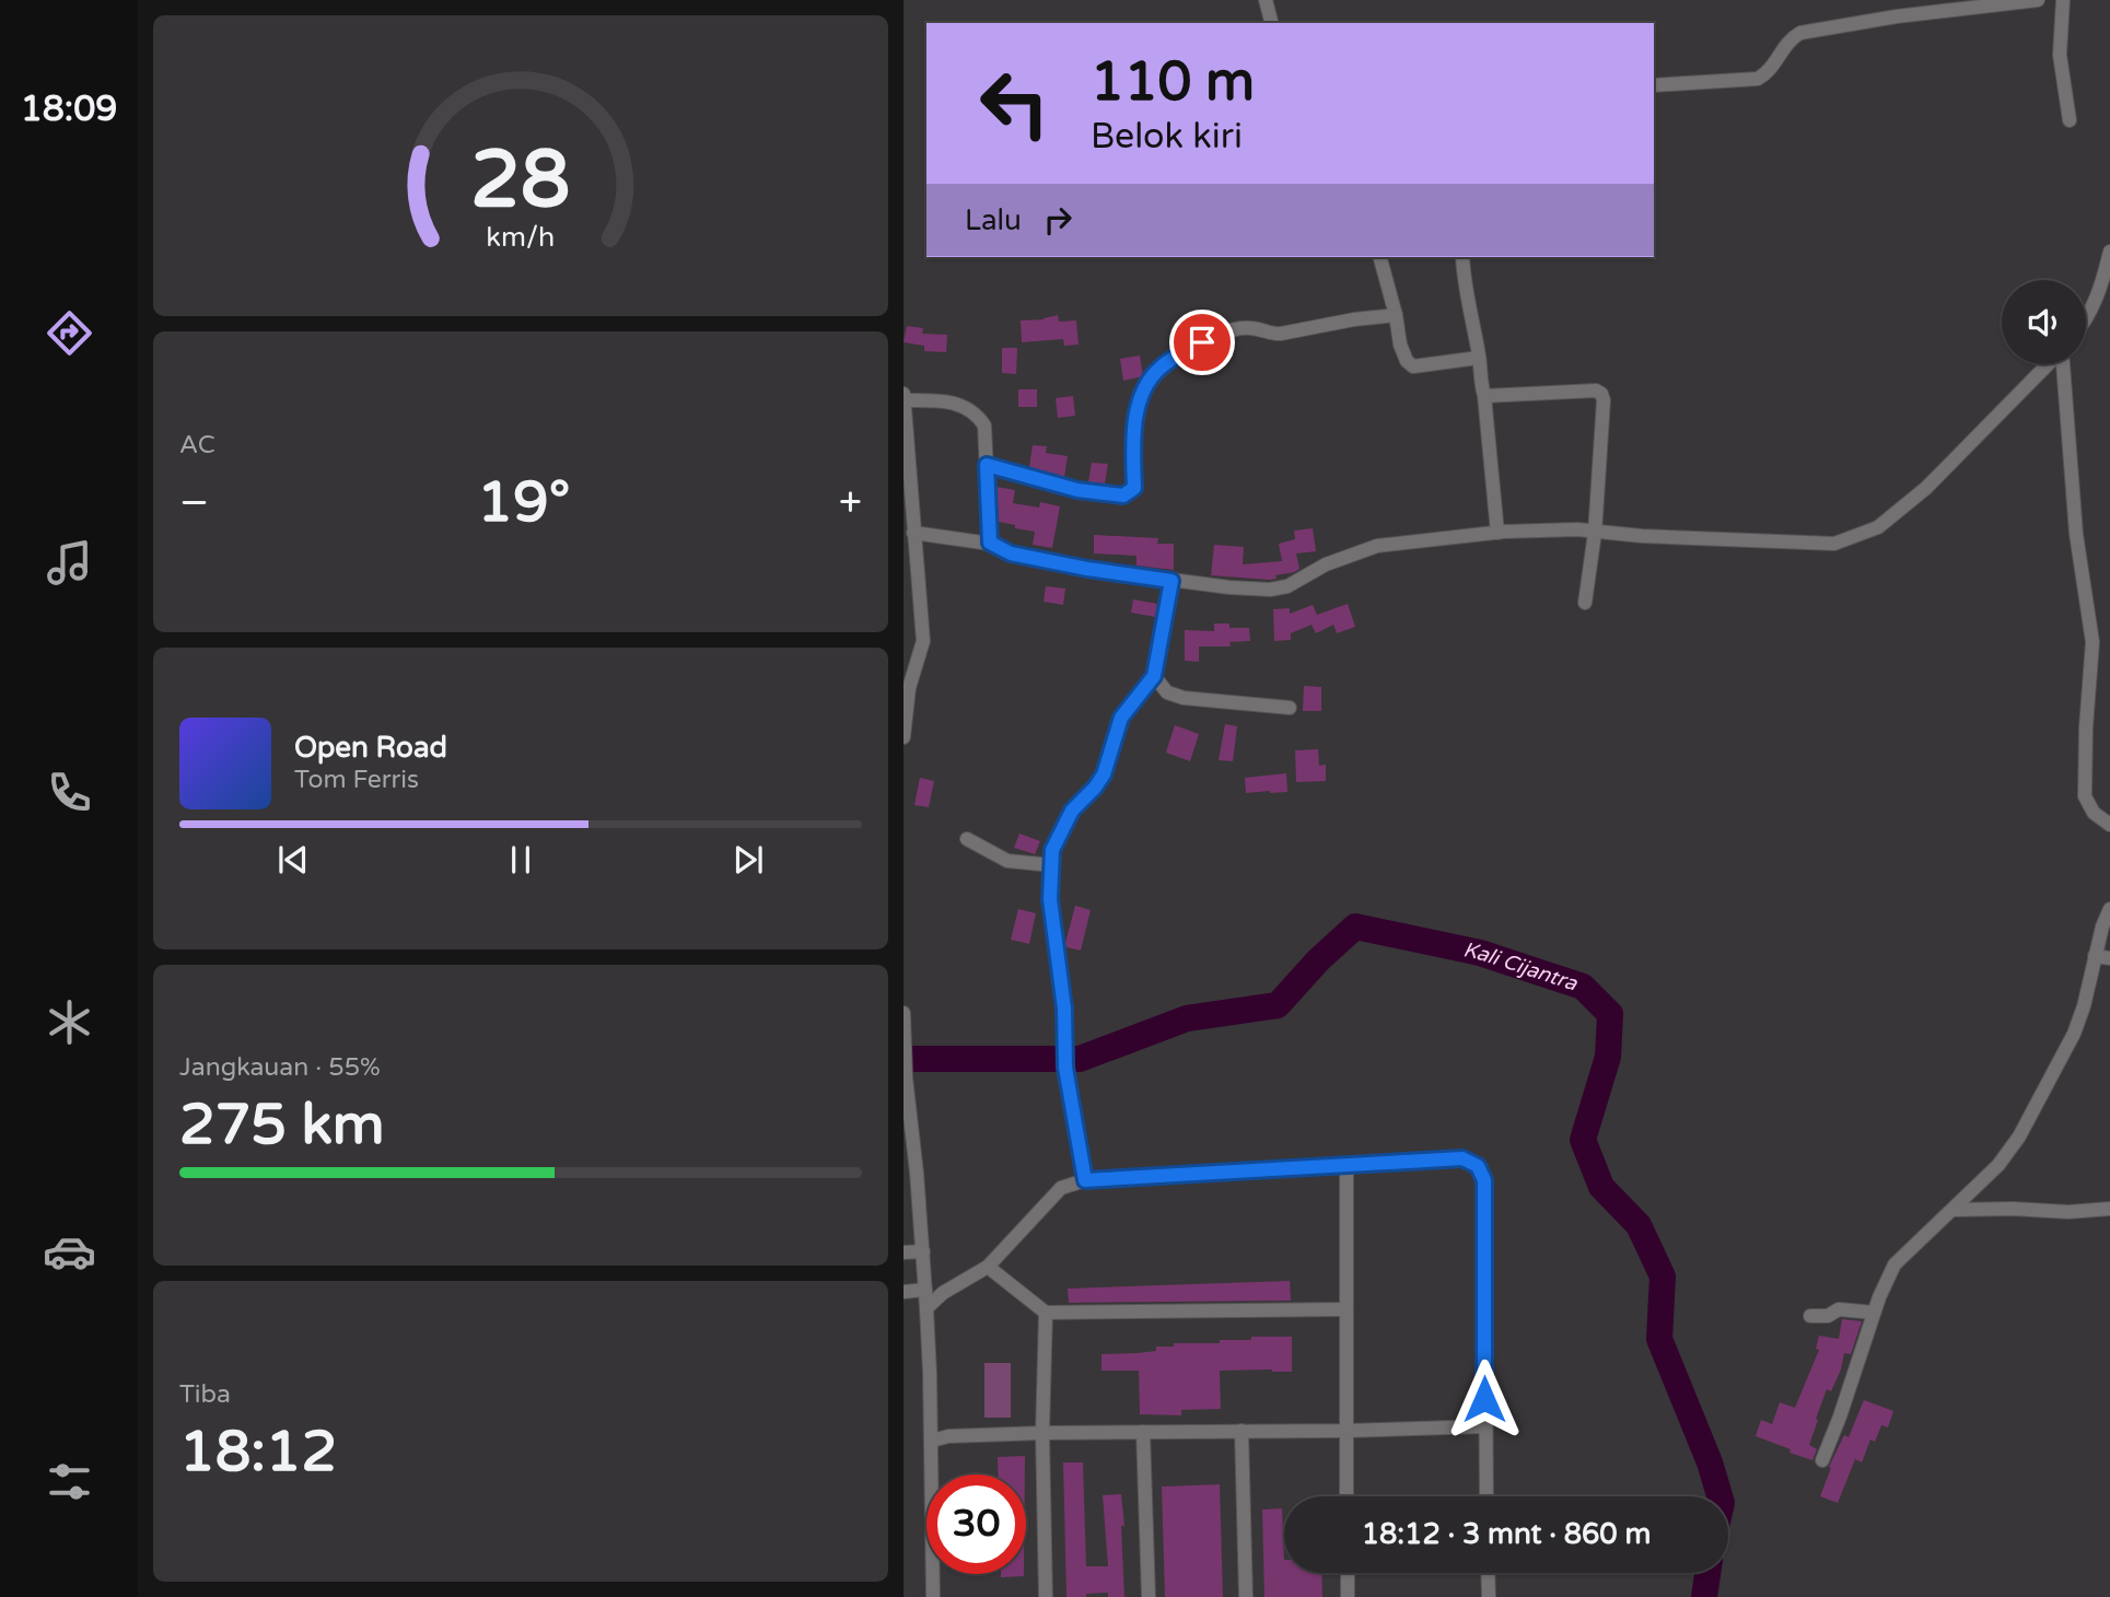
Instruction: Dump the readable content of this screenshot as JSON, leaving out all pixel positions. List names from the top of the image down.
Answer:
{
  "water": ["Kali Cijantra"],
  "page": {
    "tabs": "18:09",
    "turn": ["110 m", "Belok kiri"],
    "then": "Lalu",
    "tile": [
      "AC",
      ["Jangkauan · 55%", "275 km"],
      ["Tiba", "18:12"]
    ],
    "heat": ["−", "19°", "+"],
    "song": ["Open Road", "Tom Ferris"],
    "limit": "30",
    "trip": "18:12 · 3 mnt · 860 m",
    "gauge": ["28", "km/h"]
  }
}
